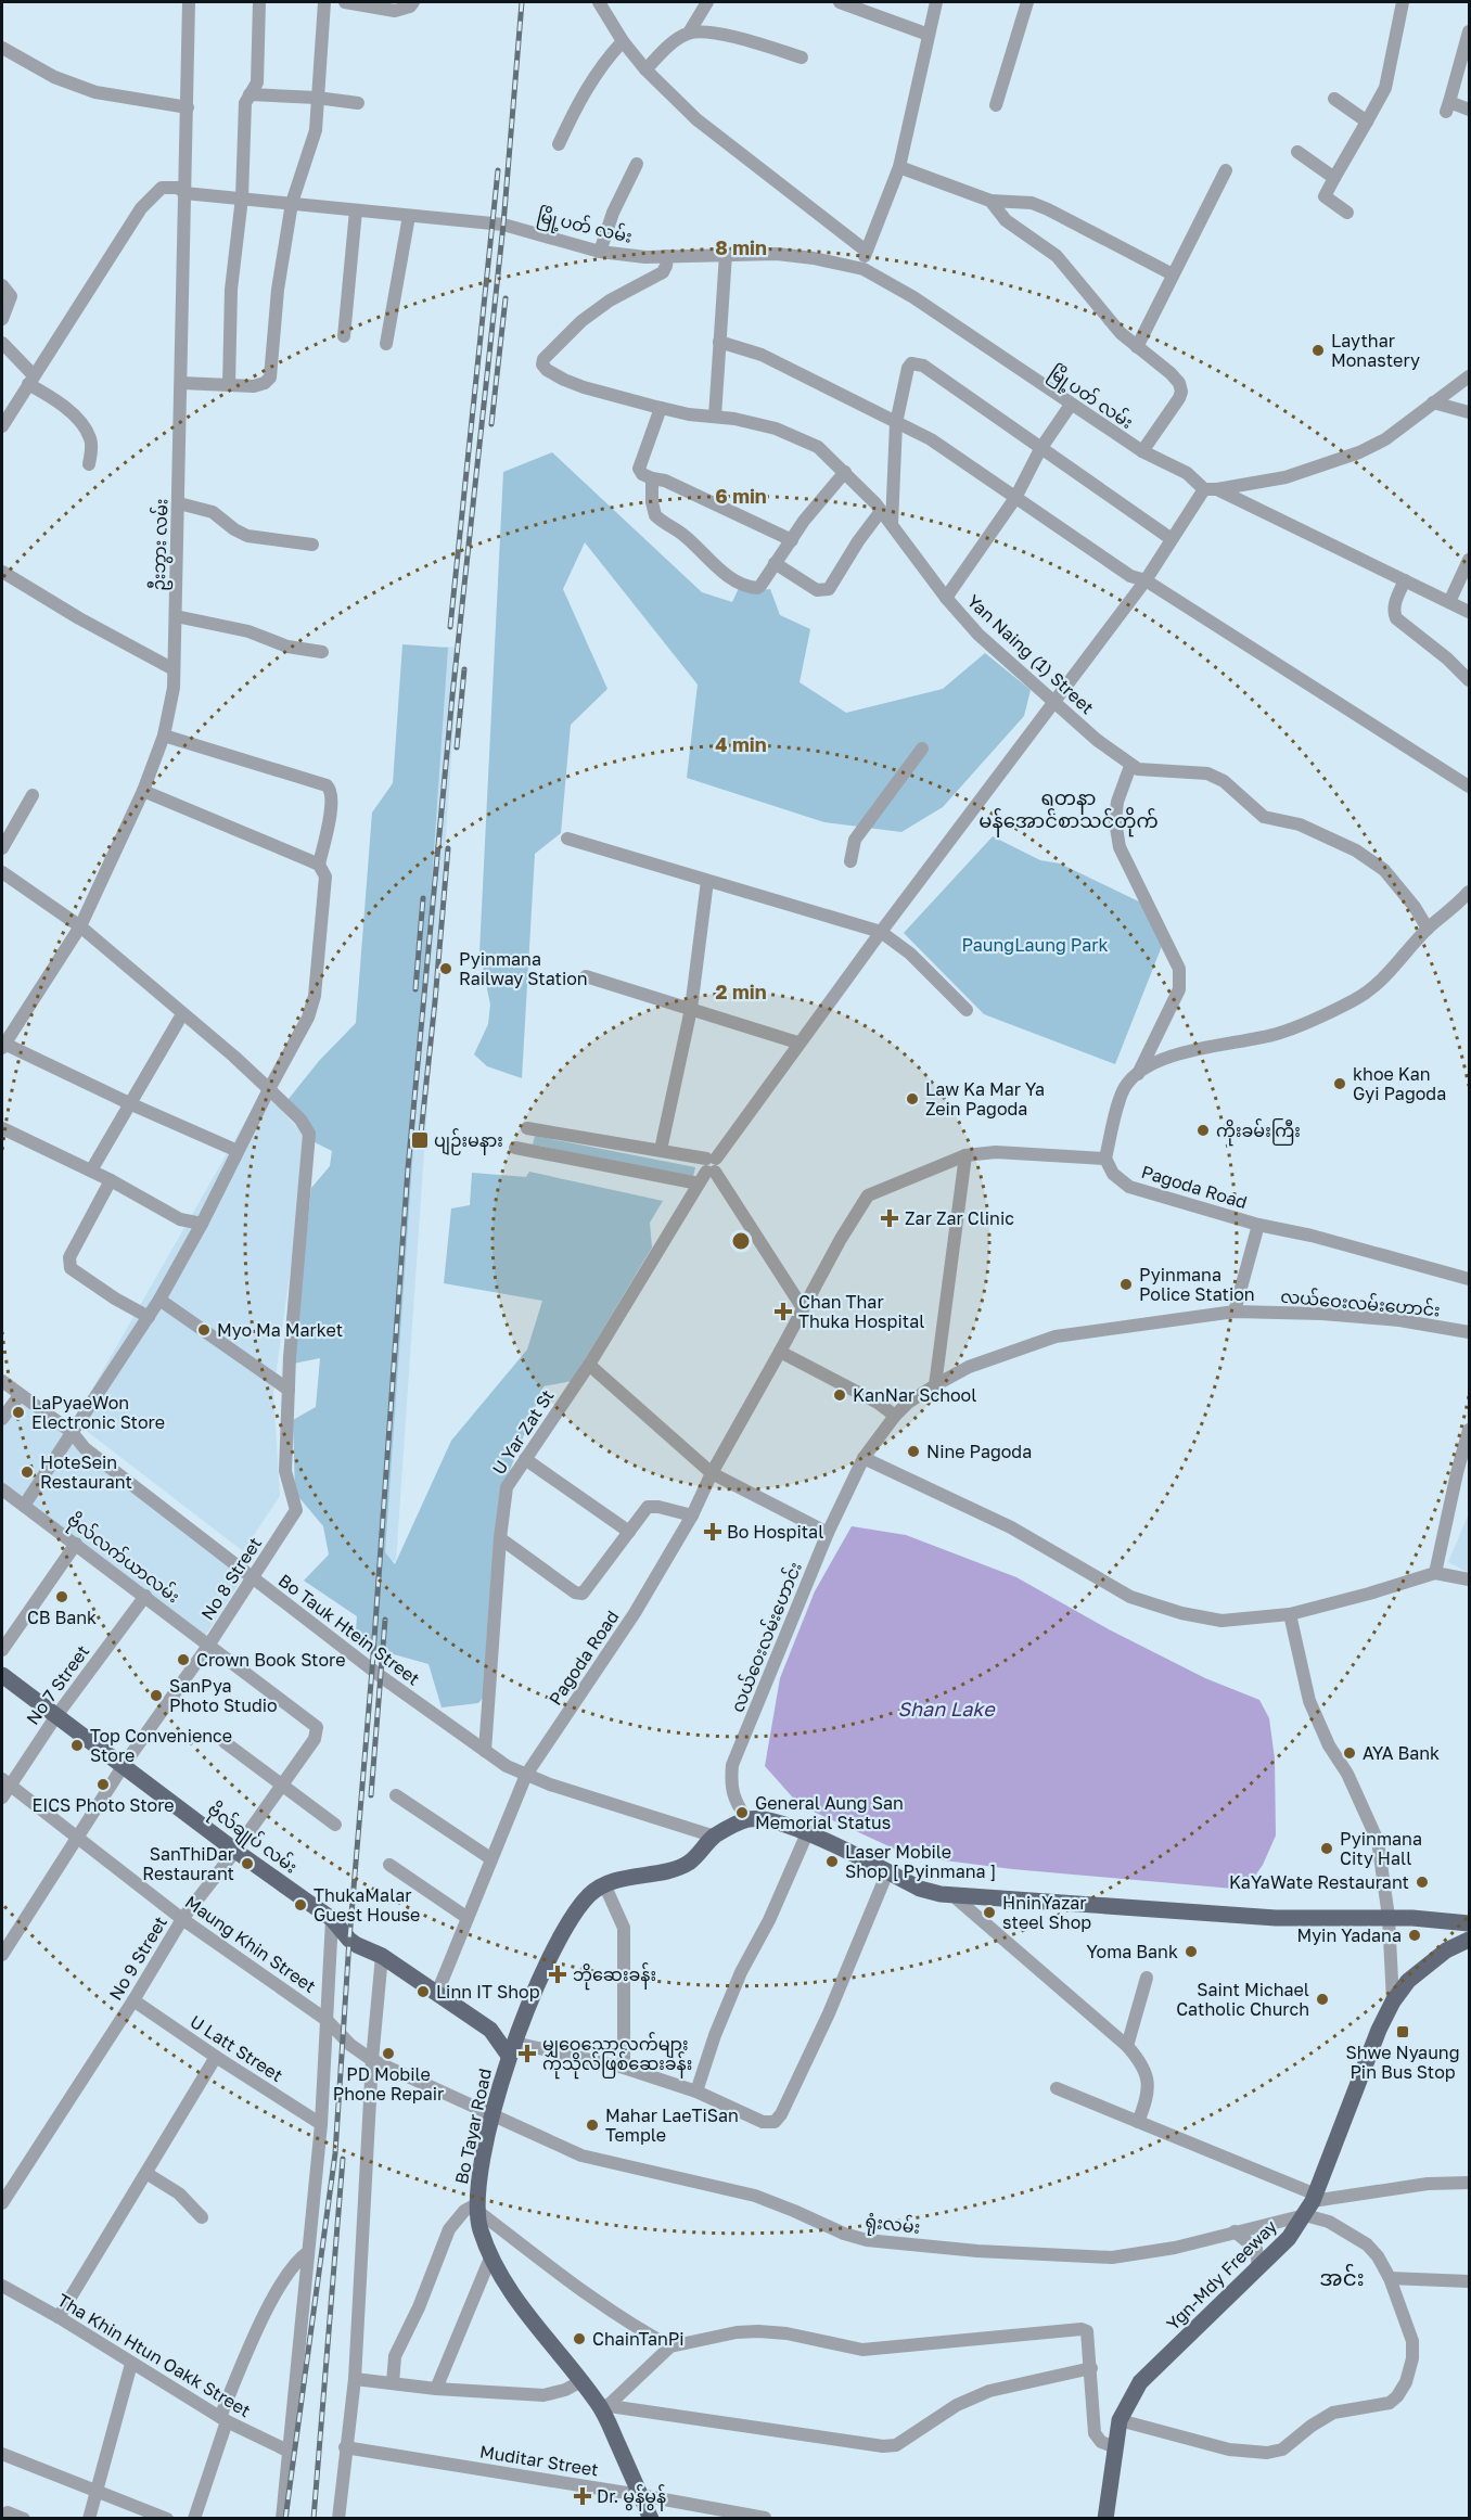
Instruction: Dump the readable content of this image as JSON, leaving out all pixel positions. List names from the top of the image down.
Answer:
{
  "streets": {
    "main road": ["ဗိုလ်ချုပ် လမ်း", "Bo Tayar Road", "Ygn-Mdy Freeway"],
    "street": [
      "မြို့ပတ် လမ်း",
      "ဦးဘွား လမ်း",
      "Yan Naing (1) Street",
      "Pagoda Road",
      "လယ်ဝေးလမ်းဟောင်း",
      "U Yar Zat St",
      "ဗိုလ်လက်ယာလမ်း",
      "No 8 Street",
      "Bo Tauk Htein Street",
      "No 7 Street",
      "Maung Khin Street",
      "No 9 Street",
      "U Latt Street",
      "ရုံးလမ်း",
      "Tha Khin Htun Oakk Street",
      "Muditar Street"
    ]
  },
  "crossings": [
    ["မြို့ပတ် လမ်း", "ဦးဘွား လမ်း"],
    ["မြို့ပတ် လမ်း", "Yan Naing (1) Street"],
    ["မြို့ပတ် လမ်း", "U Yar Zat St"],
    ["ဦးဘွား လမ်း", "No 8 Street"],
    ["Yan Naing (1) Street", "U Yar Zat St"],
    ["Pagoda Road", "Bo Tauk Htein Street"],
    ["Pagoda Road", "ဗိုလ်ချုပ် လမ်း"],
    ["လယ်ဝေးလမ်းဟောင်း", "Bo Tayar Road"],
    ["U Yar Zat St", "Bo Tauk Htein Street"],
    ["ဗိုလ်လက်ယာလမ်း", "No 8 Street"],
    ["ဗိုလ်လက်ယာလမ်း", "No 7 Street"],
    ["ဗိုလ်လက်ယာလမ်း", "No 9 Street"],
    ["No 8 Street", "Bo Tauk Htein Street"],
    ["No 8 Street", "ဗိုလ်ချုပ် လမ်း"],
    ["No 8 Street", "Maung Khin Street"],
    ["Bo Tauk Htein Street", "Bo Tayar Road"],
    ["No 7 Street", "ဗိုလ်ချုပ် လမ်း"],
    ["No 7 Street", "Maung Khin Street"],
    ["ဗိုလ်ချုပ် လမ်း", "No 9 Street"],
    ["ဗိုလ်ချုပ် လမ်း", "Bo Tayar Road"],
    ["Maung Khin Street", "No 9 Street"],
    ["Maung Khin Street", "Bo Tayar Road"],
    ["Maung Khin Street", "ရုံးလမ်း"],
    ["No 9 Street", "U Latt Street"],
    ["Bo Tayar Road", "ရုံးလမ်း"],
    ["Bo Tayar Road", "Muditar Street"],
    ["ရုံးလမ်း", "Ygn-Mdy Freeway"]
  ],
  "districts": ["ရတနာ မန်အောင်စာသင်တိုက်", "အင်း"],
  "water": ["Shan Lake"],
  "parks": ["PaungLaung Park"],
  "places": {
    "other": [
      "Laythar Monastery",
      "Pyinmana Railway Station",
      "khoe Kan Gyi Pagoda",
      "Law Ka Mar Ya Zein Pagoda",
      "ကိုးခမ်းကြီး",
      "Pyinmana Police Station",
      "Myo Ma Market",
      "KanNar School",
      "LaPyaeWon Electronic Store",
      "Nine Pagoda",
      "HoteSein Restaurant",
      "CB Bank",
      "Crown Book Store",
      "SanPya Photo Studio",
      "Top Convenience Store",
      "AYA Bank",
      "EICS Photo Store",
      "General Aung San Memorial Status",
      "Pyinmana City Hall",
      "Laser Mobile Shop [ Pyinmana ]",
      "SanThiDar Restaurant",
      "KaYaWate Restaurant",
      "ThukaMalar Guest House",
      "HninYazar steel Shop",
      "Myin Yadana",
      "Yoma Bank",
      "Linn IT Shop",
      "Saint Michael Catholic Church",
      "PD Mobile Phone Repair",
      "Mahar LaeTiSan Temple",
      "ChainTanPi"
    ],
    "transit": ["ပျဉ်းမနား", "Shwe Nyaung Pin Bus Stop"],
    "health": [
      "Zar Zar Clinic",
      "Chan Thar Thuka Hospital",
      "Bo Hospital",
      "ဘိုဆေးခန်း",
      "မျှဝေသောလက်များ ကုသိုလ်ဖြစ်ဆေးခန်း",
      "Dr. မွန်မွန်"
    ]
  },
  "rings": [
    "8 min",
    "6 min",
    "4 min",
    "2 min"
  ]
}
